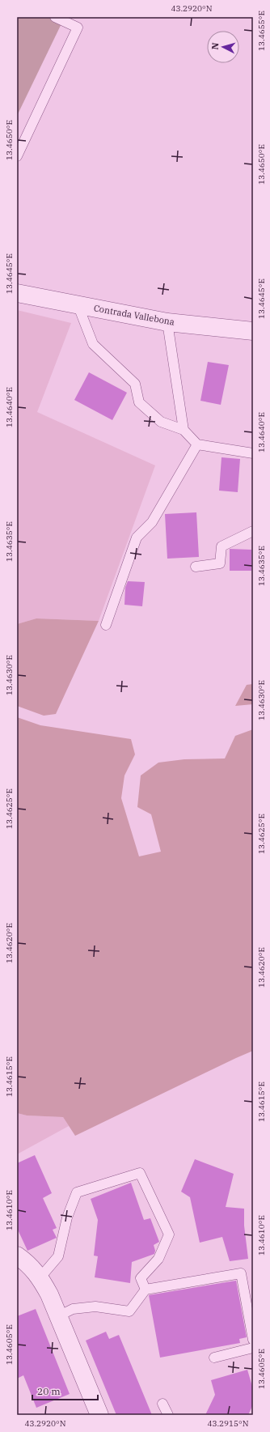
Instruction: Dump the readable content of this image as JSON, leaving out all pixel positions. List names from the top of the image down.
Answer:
{
  "streets": {
    "street": ["Contrada Vallebona"]
  },
  "scale_bar": "20 m",
  "north": "left",
  "coordinates": [
    "43.2920°N",
    "13.4655°E",
    "13.4650°E",
    "13.4645°E",
    "13.4640°E",
    "13.4635°E",
    "13.4630°E",
    "13.4625°E",
    "13.4620°E",
    "13.4615°E",
    "13.4610°E",
    "13.4605°E",
    "43.2915°N"
  ]
}
